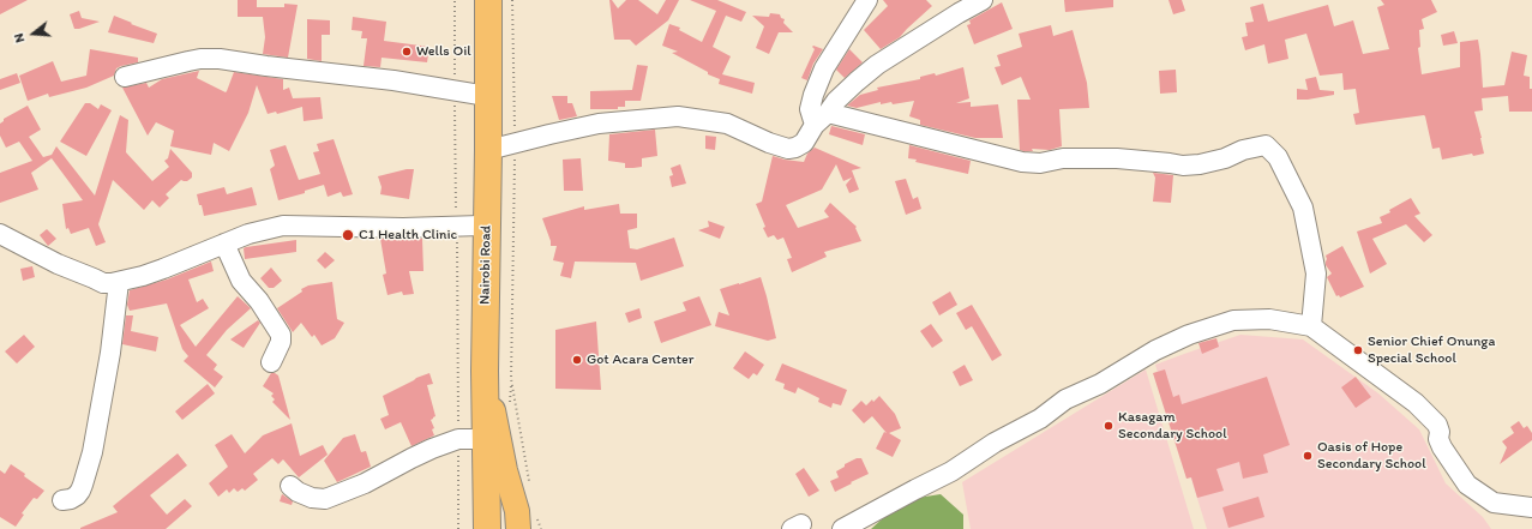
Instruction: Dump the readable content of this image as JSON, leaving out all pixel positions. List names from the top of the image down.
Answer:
{
  "streets": {
    "highway": ["Nairobi Road"]
  },
  "places": [
    "Wells Oil",
    "C1 Health Clinic",
    "Senior Chief Onunga Special School",
    "Got Acara Center",
    "Kasagam Secondary School",
    "Oasis of Hope Secondary School"
  ],
  "north": "left"
}
